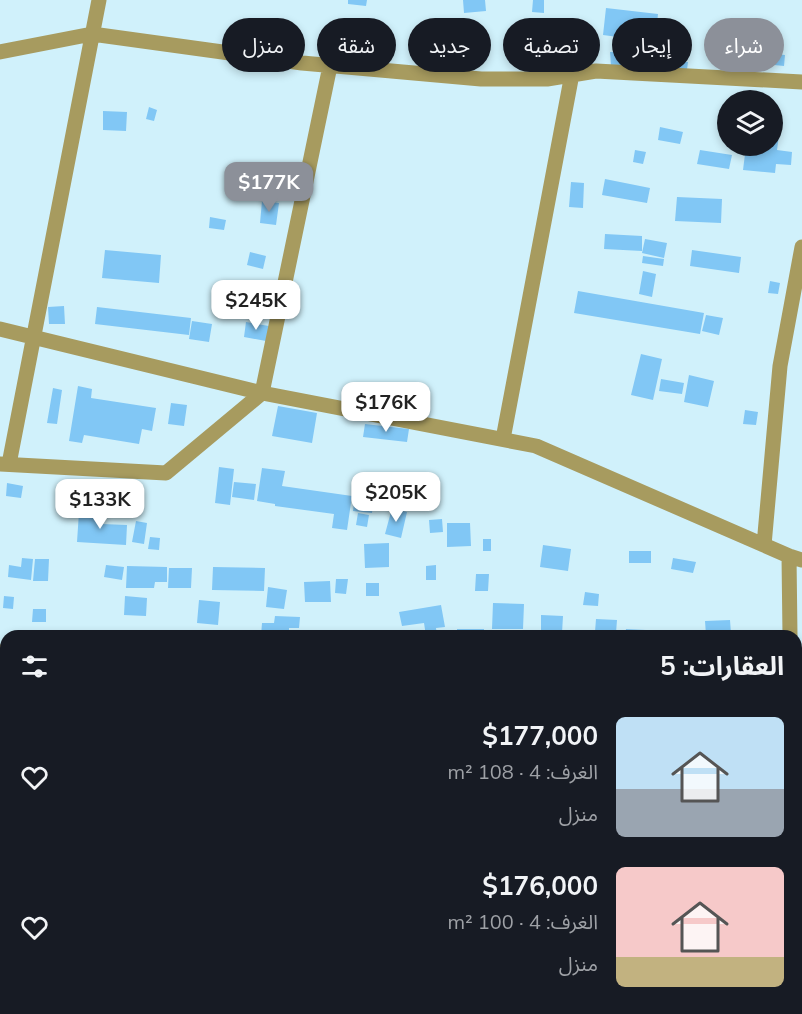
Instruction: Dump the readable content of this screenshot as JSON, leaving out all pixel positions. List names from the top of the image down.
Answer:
{
  "page": {
    "chip": [
      "شراء",
      "إيجار",
      "تصفية",
      "جديد",
      "شقة",
      "منزل"
    ],
    "price": [
      "$177K",
      "$245K",
      "$176K",
      "$205K",
      "$133K"
    ],
    "heading": "العقارات: 5",
    "list": [
      {
        "name": "$177,000",
        "note": "الغرف: 4 · 108 m² · منزل"
      },
      {
        "name": "$176,000",
        "note": "الغرف: 4 · 100 m² · منزل"
      }
    ]
  }
}
